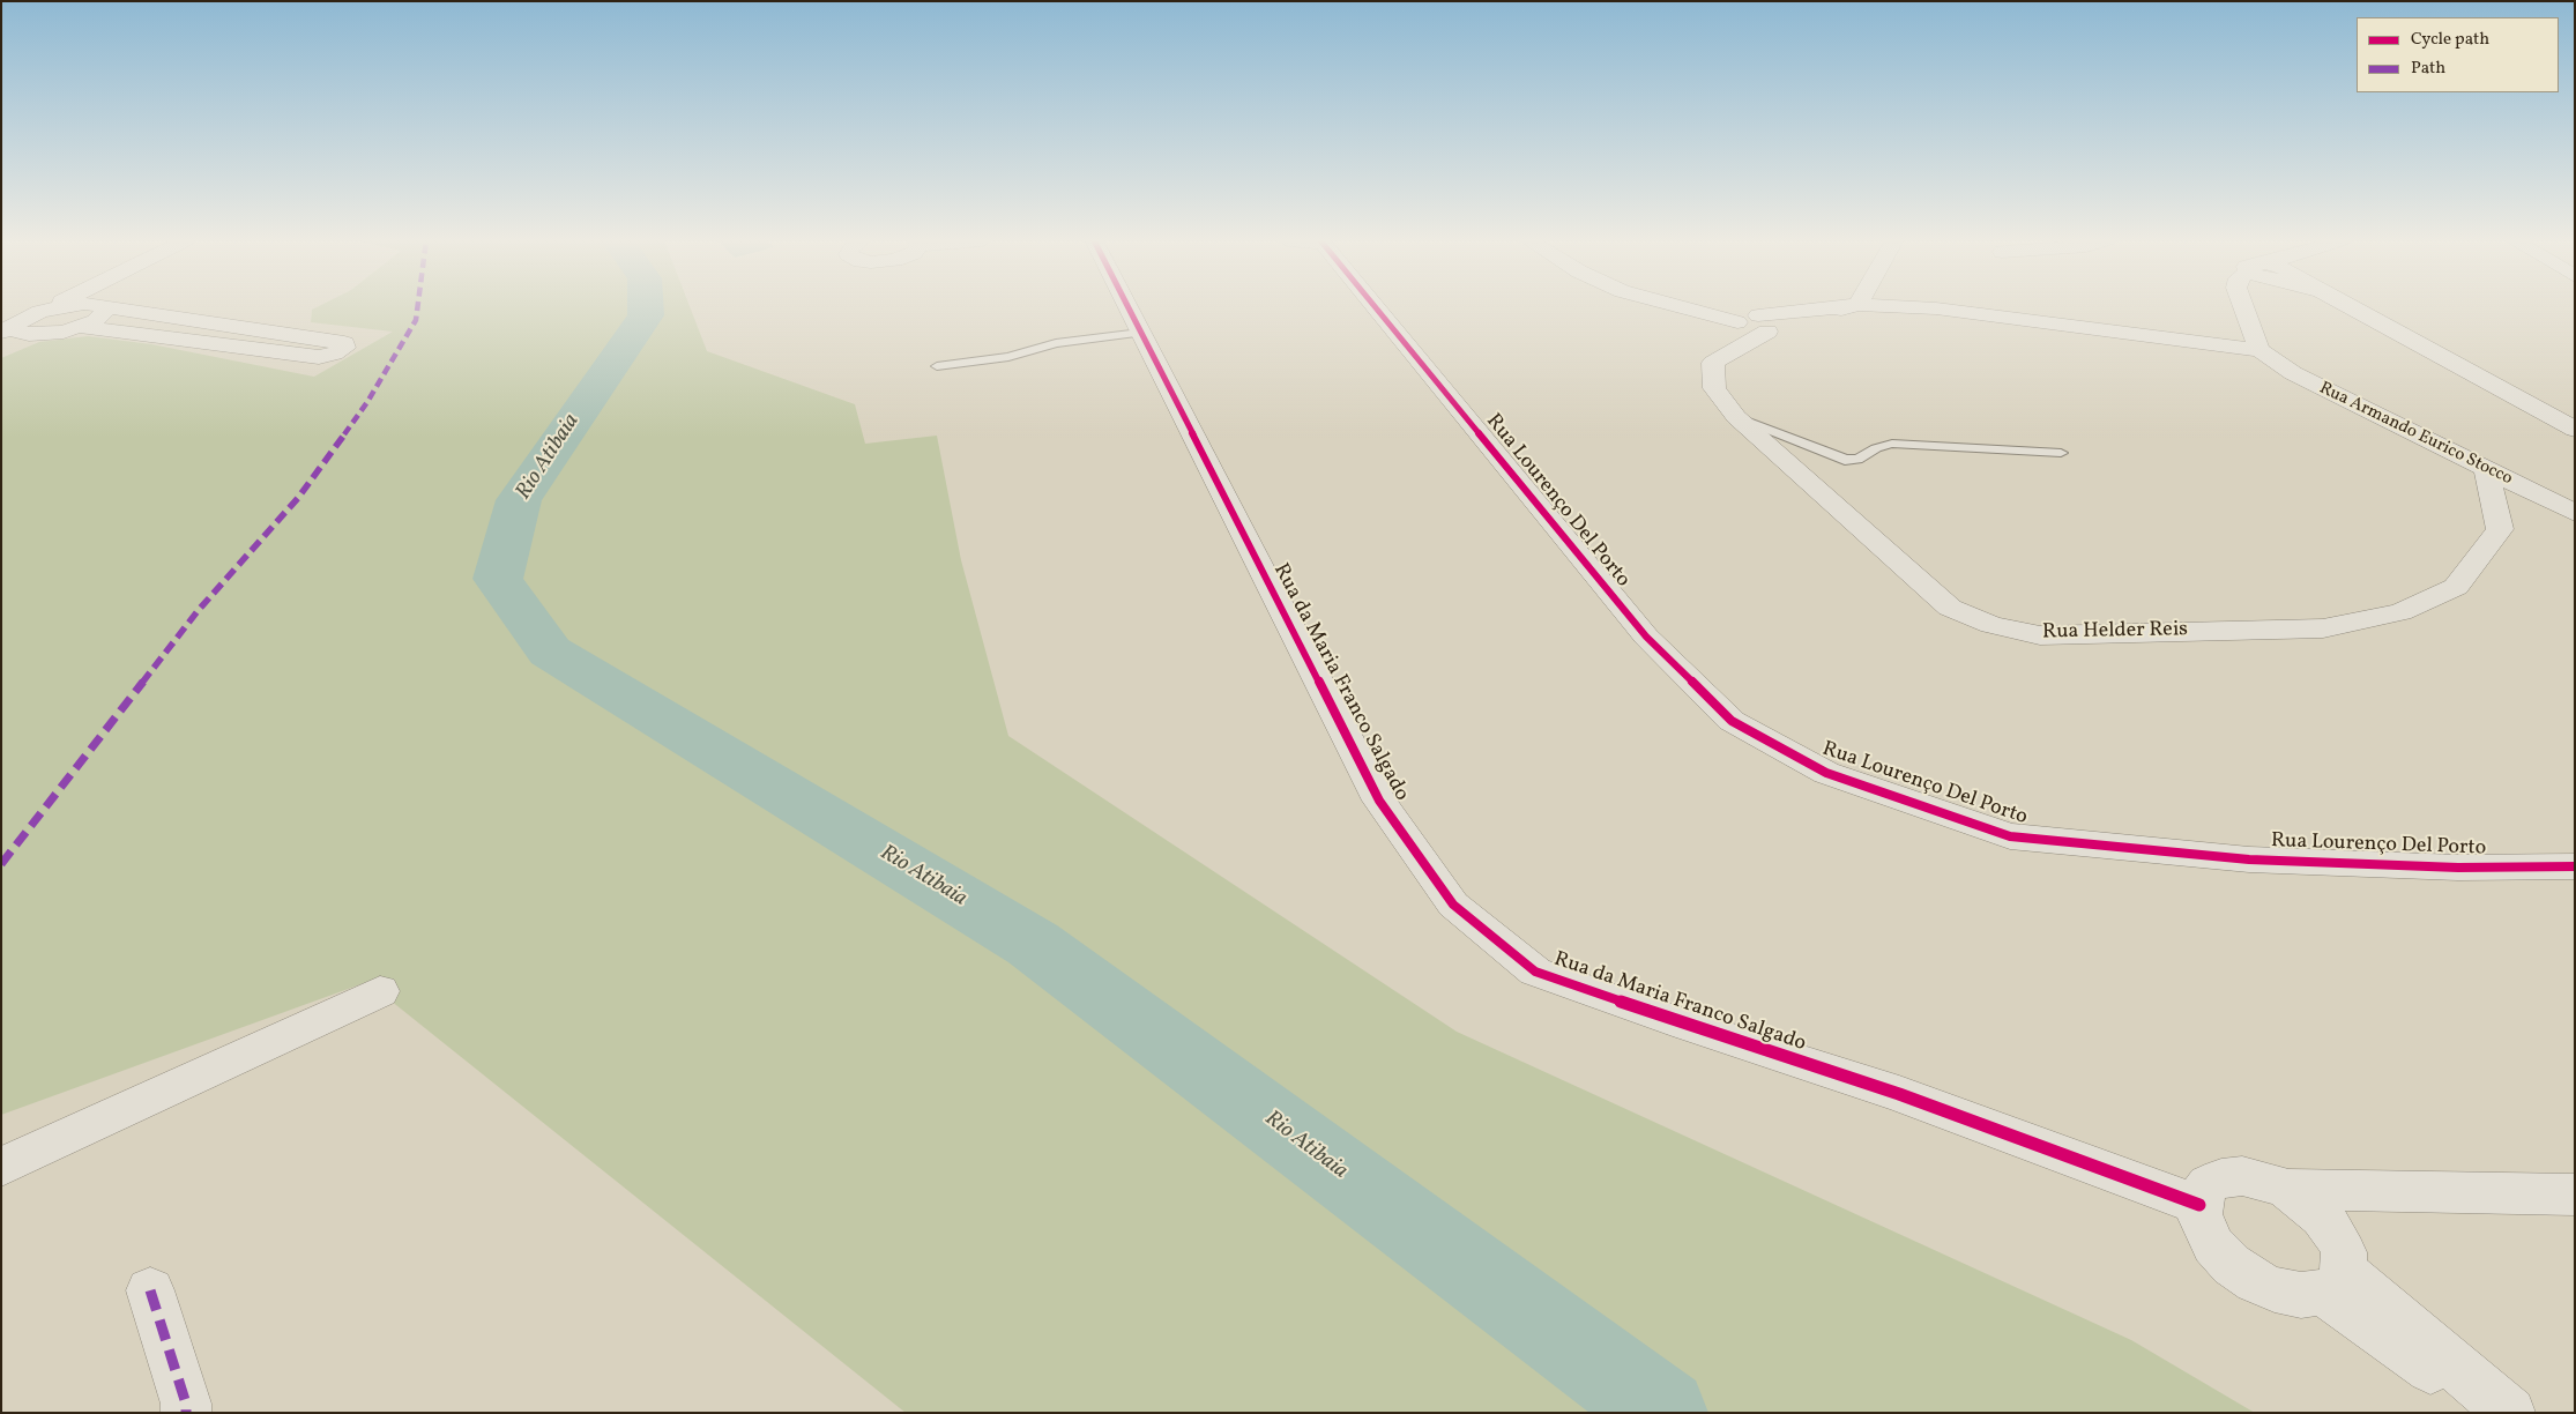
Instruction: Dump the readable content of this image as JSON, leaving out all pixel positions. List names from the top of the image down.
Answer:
{
  "streets": {
    "street": [
      "Rua Armando Eurico Stocco",
      "Rua Lourenço Del Porto",
      "Rua Helder Reis",
      "Rua da Maria Franco Salgado"
    ]
  },
  "crossings": [
    ["Rua Armando Eurico Stocco", "Rua Helder Reis"]
  ],
  "water": ["Rio Atibaia"],
  "legend": ["Cycle path", "Path"]
}
